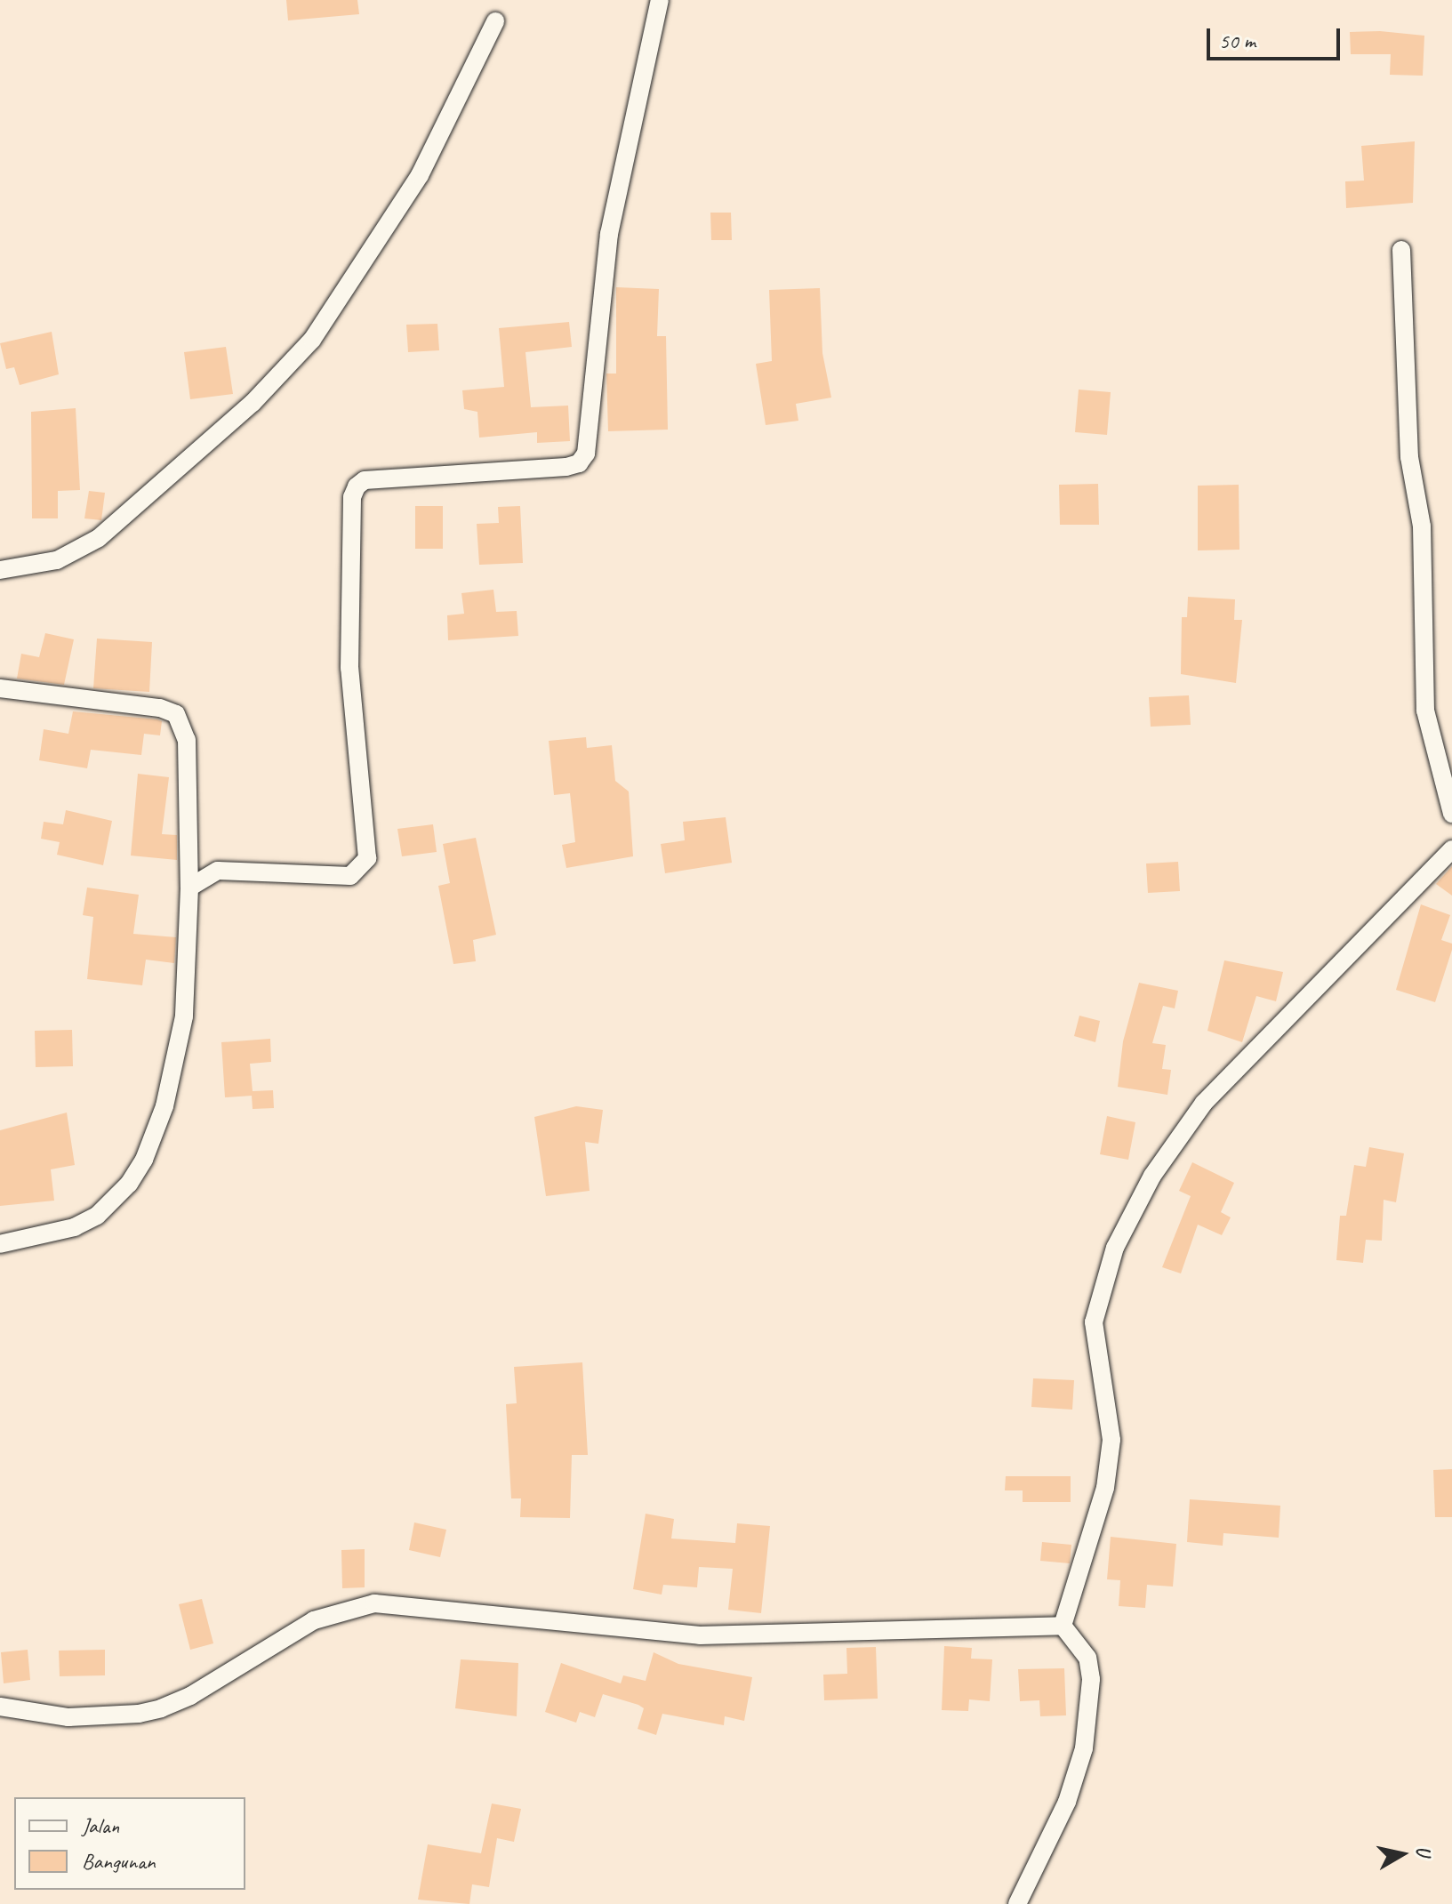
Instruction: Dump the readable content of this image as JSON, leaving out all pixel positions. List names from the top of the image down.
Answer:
{
  "legend": ["Jalan", "Bangunan"],
  "scale_bar": "50 m",
  "north": "right"
}
